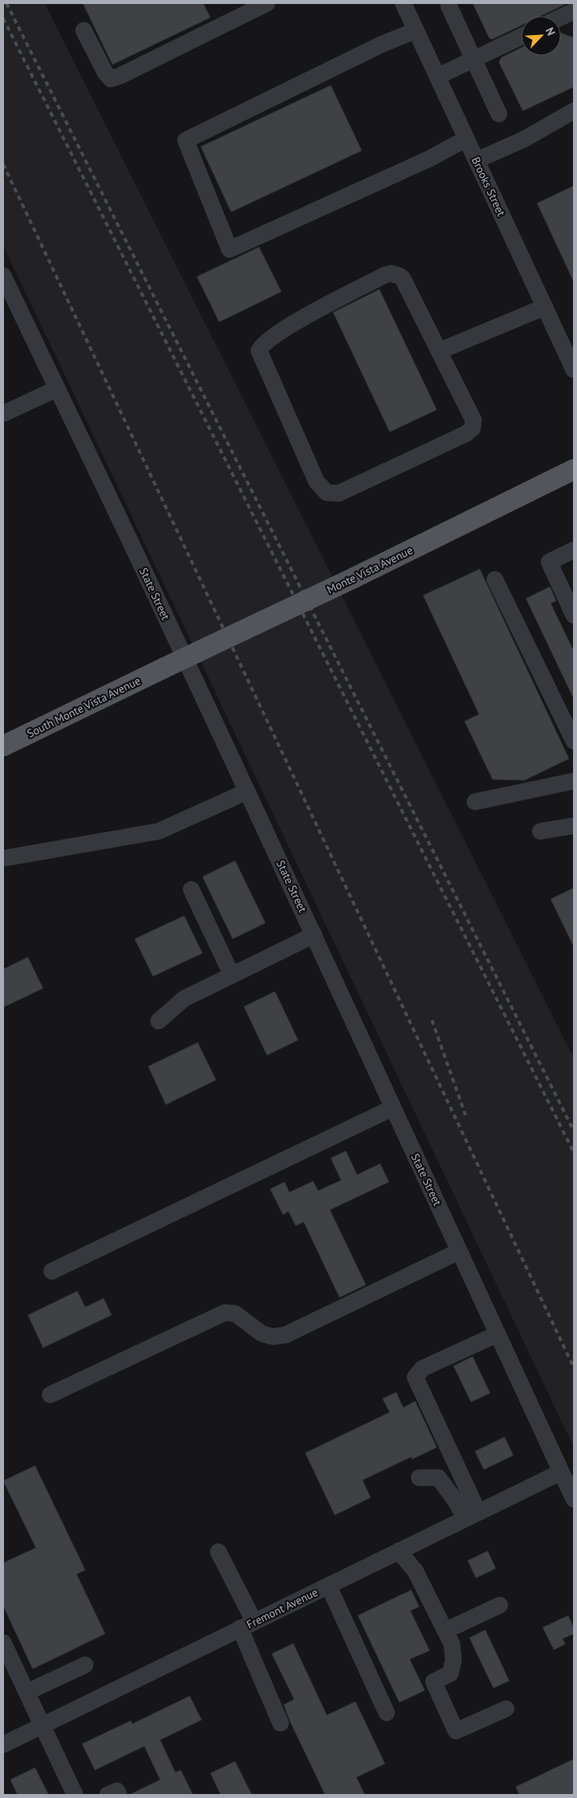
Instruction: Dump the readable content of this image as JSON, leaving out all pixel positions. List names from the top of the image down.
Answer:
{
  "streets": {
    "main road": ["Monte Vista Avenue", "South Monte Vista Avenue"],
    "street": ["Brooks Street", "State Street", "Fremont Avenue"]
  },
  "crossings": [
    ["Monte Vista Avenue", "South Monte Vista Avenue"],
    ["State Street", "Fremont Avenue"]
  ],
  "north": "top right"
}
